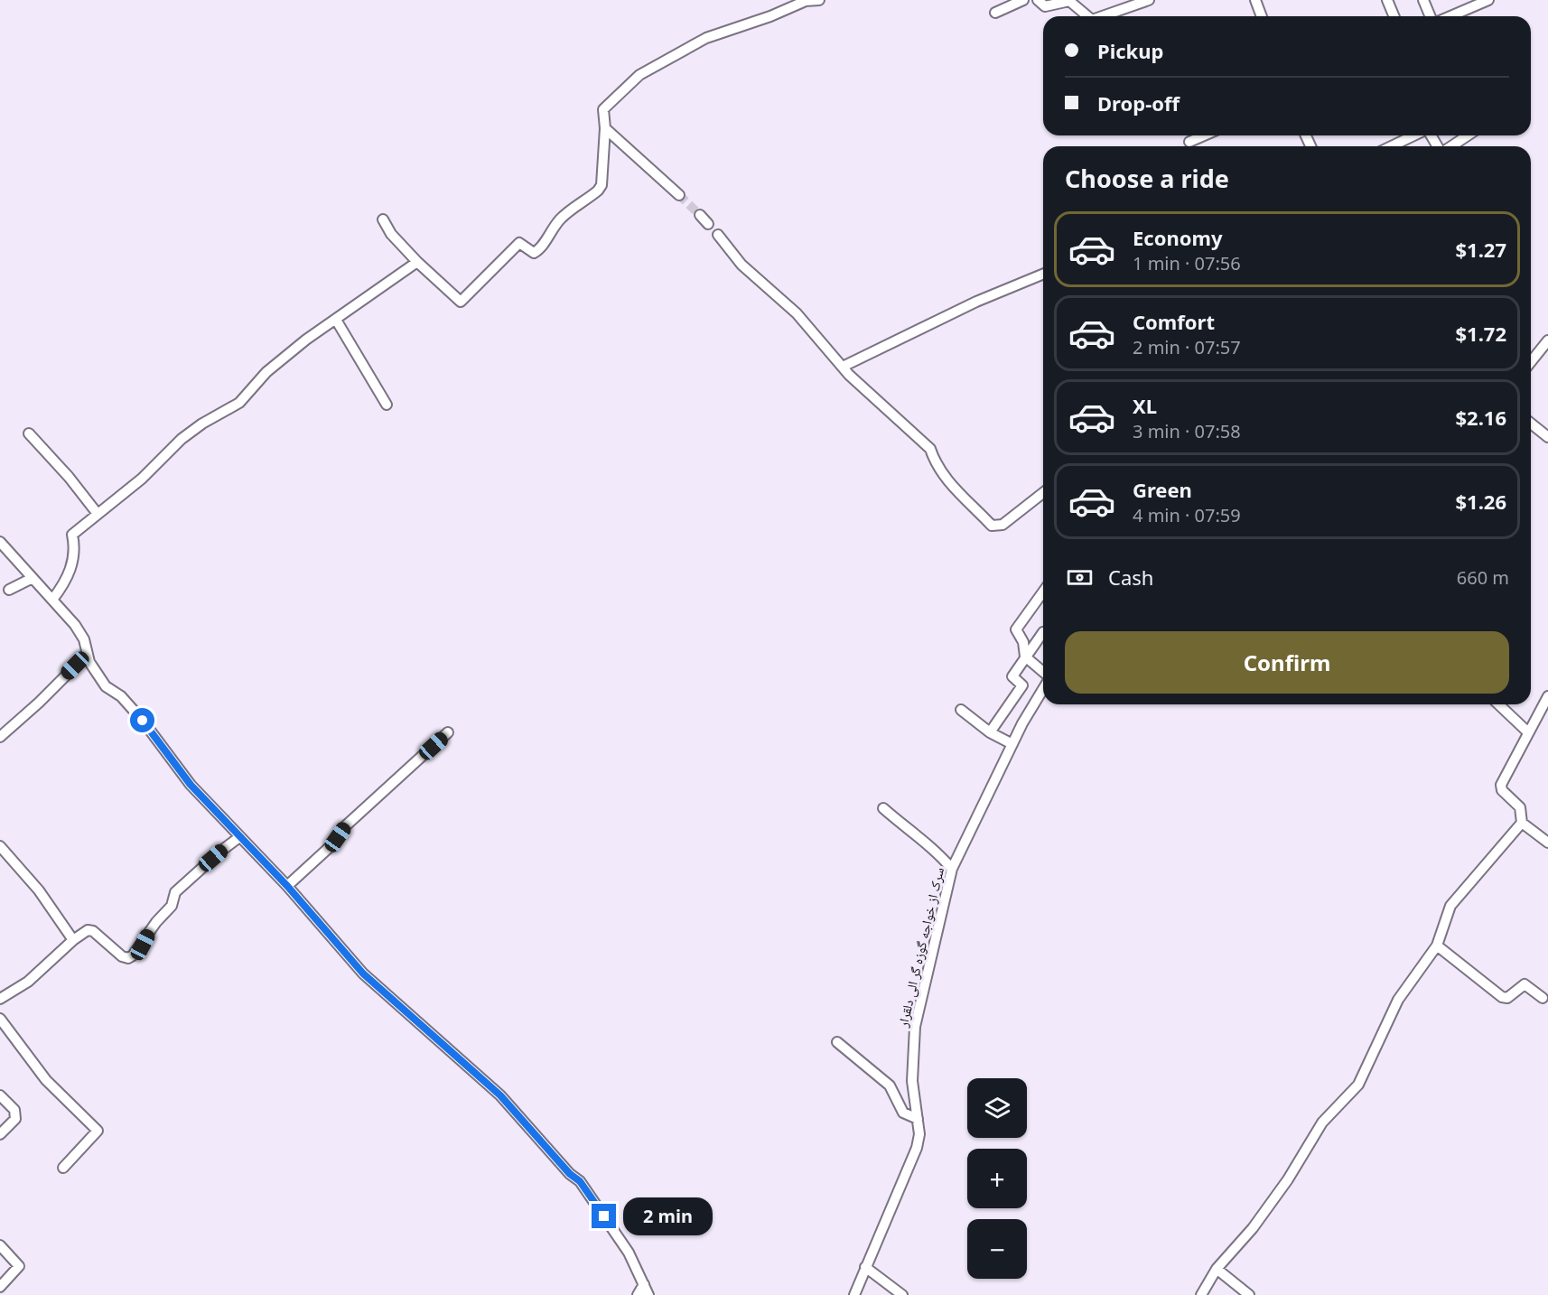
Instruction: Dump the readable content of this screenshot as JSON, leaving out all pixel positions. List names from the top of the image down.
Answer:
{
  "streets": {
    "street": ["سرک از خواجه گوزه گر الی دلقرار"]
  },
  "page": {
    "banner": ["Pickup", "Drop-off"],
    "heading": "Choose a ride",
    "list": [
      {
        "name": "Economy",
        "note": "1 min · 07:56",
        "value": "$1.27"
      },
      {
        "name": "Comfort",
        "note": "2 min · 07:57",
        "value": "$1.72"
      },
      {
        "name": "XL",
        "note": "3 min · 07:58",
        "value": "$2.16"
      },
      {
        "name": "Green",
        "note": "4 min · 07:59",
        "value": "$1.26"
      }
    ],
    "pay": ["Cash", "660 m"],
    "buttons": "Confirm",
    "map_buttons": ["+", "−"],
    "bubble": "2 min"
  }
}
